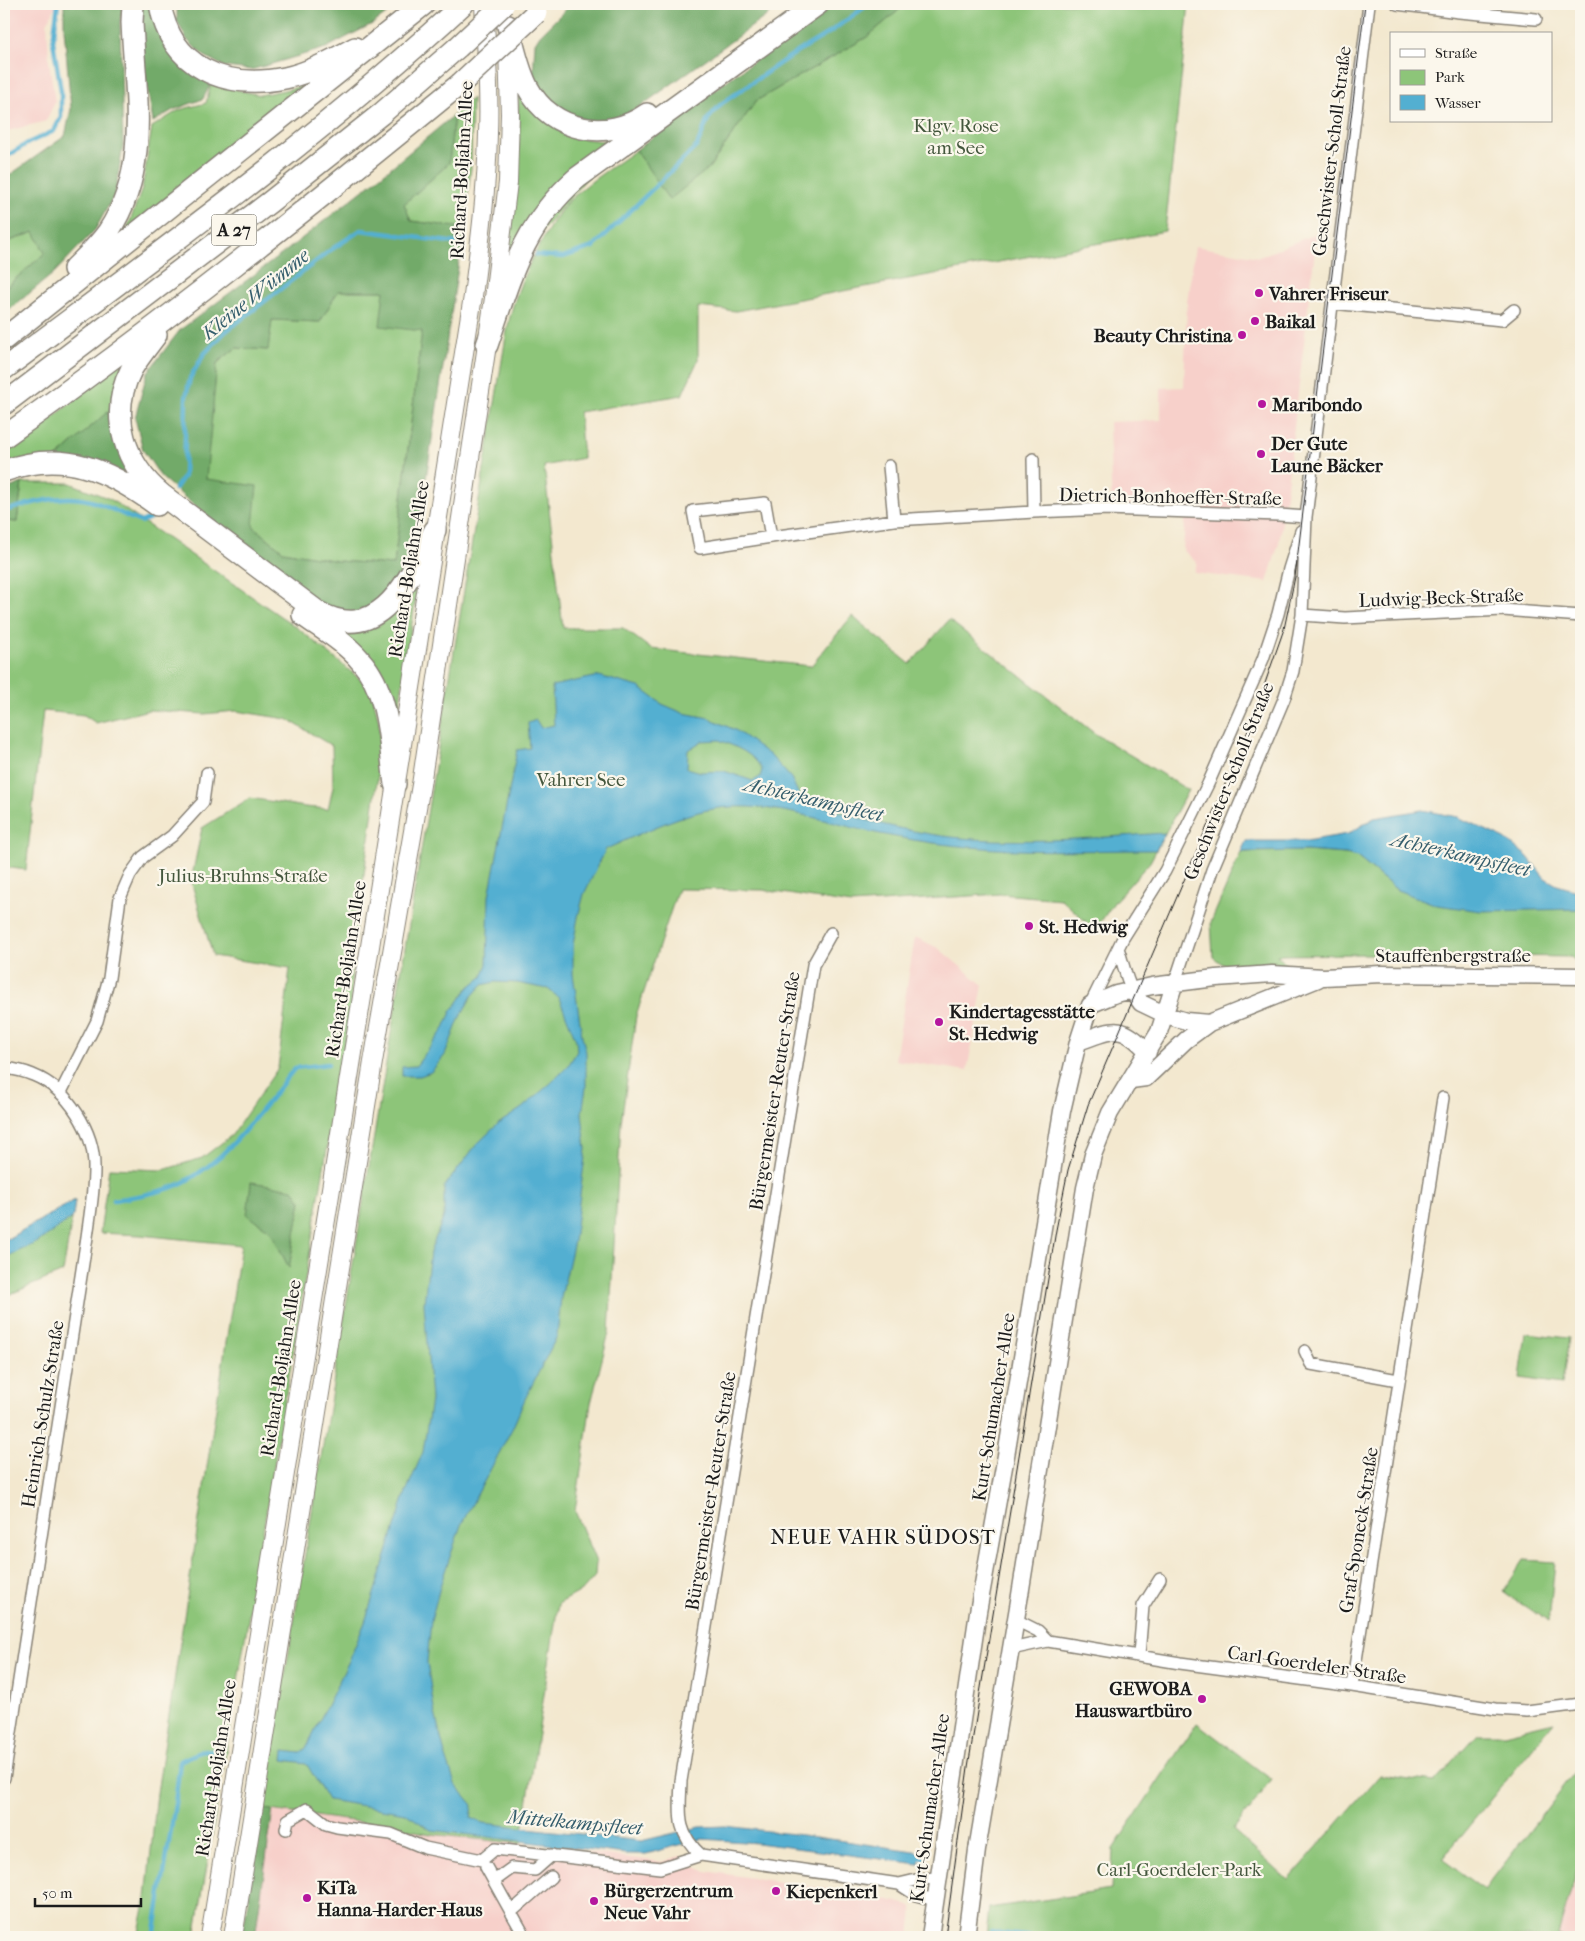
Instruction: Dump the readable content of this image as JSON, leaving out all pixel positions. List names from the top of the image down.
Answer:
{
  "streets": {
    "highway": ["A 27"],
    "main road": ["Richard-Boljahn-Allee"],
    "street": [
      "Geschwister-Scholl-Straße",
      "Dietrich-Bonhoeffer-Straße",
      "Ludwig-Beck-Straße",
      "Stauffenbergstraße",
      "Bürgermeister-Reuter-Straße",
      "Kurt-Schumacher-Allee",
      "Heinrich-Schulz-Straße",
      "Graf-Sponeck-Straße",
      "Carl-Goerdeler-Straße"
    ]
  },
  "crossings": [
    ["Geschwister-Scholl-Straße", "Dietrich-Bonhoeffer-Straße"],
    ["Geschwister-Scholl-Straße", "Ludwig-Beck-Straße"],
    ["Geschwister-Scholl-Straße", "Stauffenbergstraße"],
    ["Geschwister-Scholl-Straße", "Kurt-Schumacher-Allee"],
    ["Stauffenbergstraße", "Kurt-Schumacher-Allee"],
    ["Graf-Sponeck-Straße", "Carl-Goerdeler-Straße"]
  ],
  "districts": ["NEUE VAHR SÜDOST"],
  "water": ["Kleine Wümme", "Achterkampsfleet", "Mittelkampsfleet"],
  "parks": [
    "Klgv. Rose am See",
    "Vahrer See",
    "Julius-Bruhns-Straße",
    "Carl-Goerdeler-Park"
  ],
  "places": [
    "Vahrer Friseur",
    "Baikal",
    "Beauty Christina",
    "Maribondo",
    "Der Gute Laune Bäcker",
    "St. Hedwig",
    "Kindertagesstätte St. Hedwig",
    "GEWOBA Hauswartbüro",
    "Kiepenkerl",
    "KiTa Hanna-Harder-Haus",
    "Bürgerzentrum Neue Vahr"
  ],
  "legend": ["Straße", "Park", "Wasser"],
  "scale_bar": "50 m"
}
